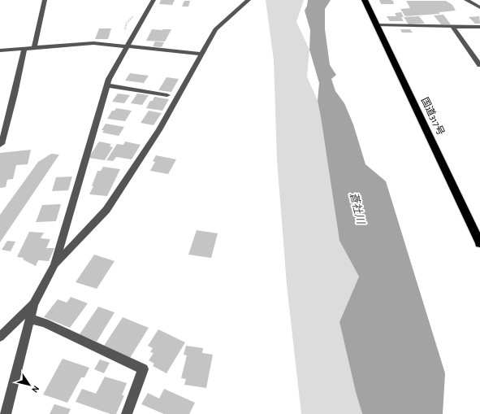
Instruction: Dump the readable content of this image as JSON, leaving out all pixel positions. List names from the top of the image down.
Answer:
{
  "streets": {
    "highway": ["国道317号"]
  },
  "water": ["蒼社川"],
  "north": "bottom right"
}
